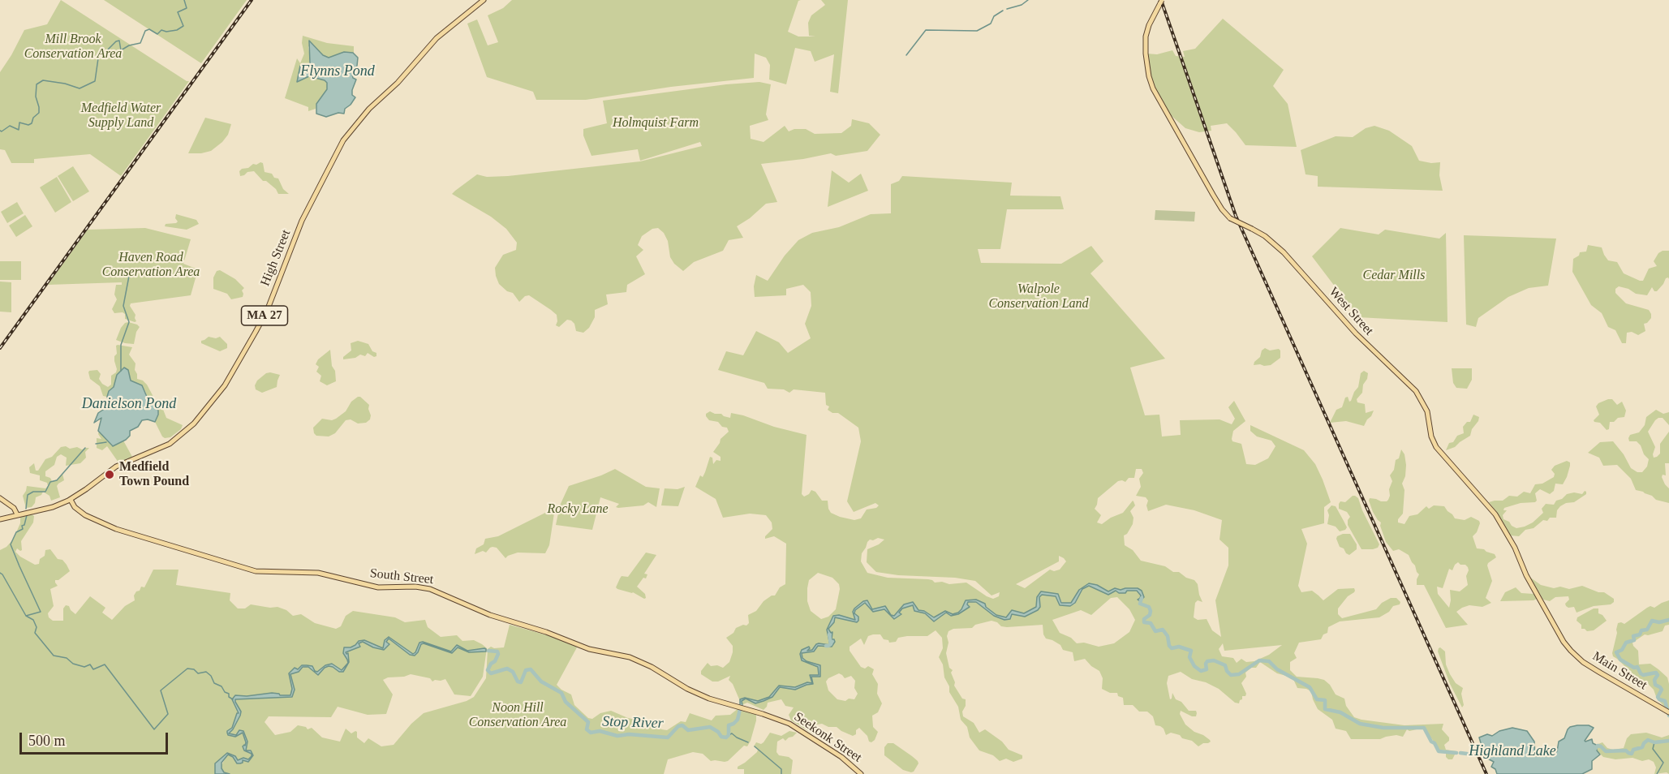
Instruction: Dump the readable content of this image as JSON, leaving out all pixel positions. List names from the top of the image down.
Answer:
{
  "streets": {
    "main road": [
      "High Street",
      "West Street",
      "MA 27",
      "South Street",
      "Main Street",
      "Seekonk Street"
    ]
  },
  "crossings": [
    ["High Street", "MA 27"],
    ["West Street", "Main Street"],
    ["MA 27", "South Street"],
    ["South Street", "Seekonk Street"]
  ],
  "water": [
    "Flynns Pond",
    "Danielson Pond",
    "Stop River",
    "Highland Lake"
  ],
  "parks": [
    "Mill Brook Conservation Area",
    "Medfield Water Supply Land",
    "Holmquist Farm",
    "Haven Road Conservation Area",
    "Cedar Mills",
    "Walpole Conservation Land",
    "Rocky Lane",
    "Noon Hill Conservation Area"
  ],
  "places": ["Medfield Town Pound"],
  "scale_bar": "500 m"
}
